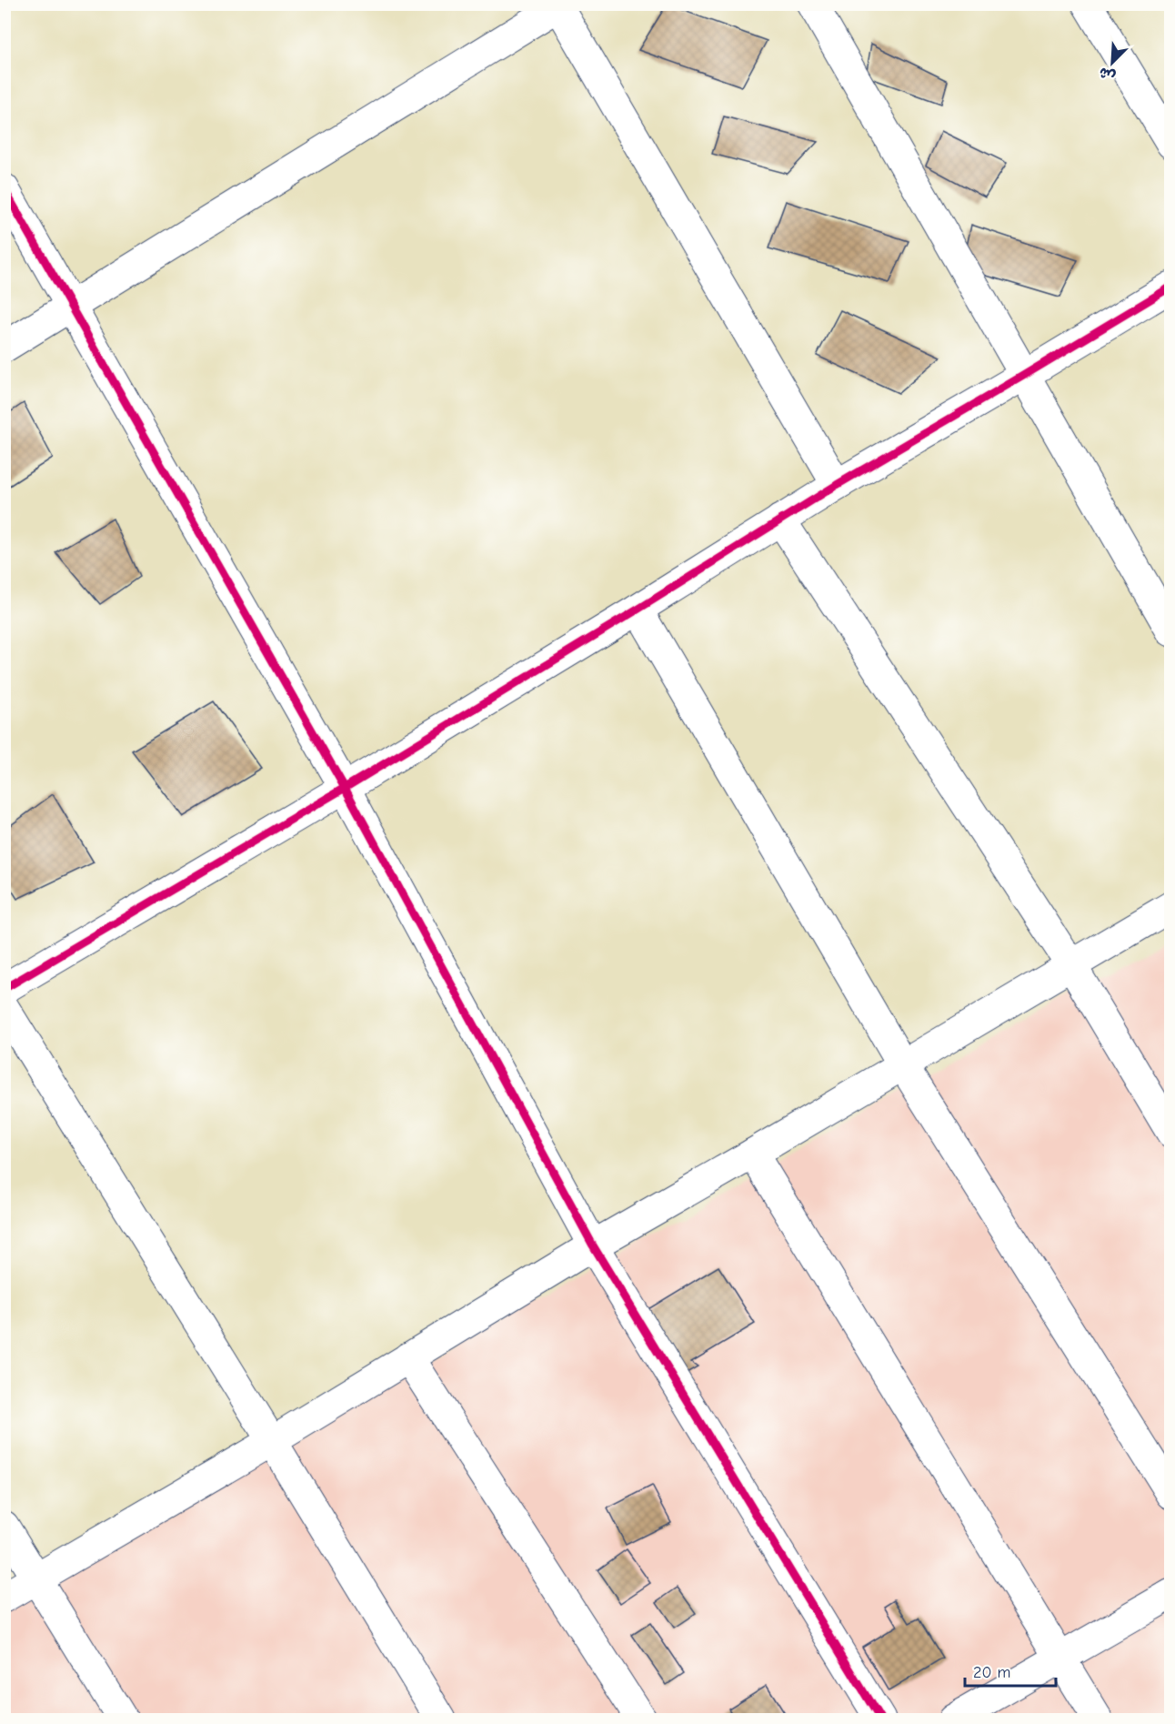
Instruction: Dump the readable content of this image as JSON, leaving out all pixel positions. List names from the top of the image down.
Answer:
{
  "scale_bar": "20 m",
  "north": "bottom left"
}
